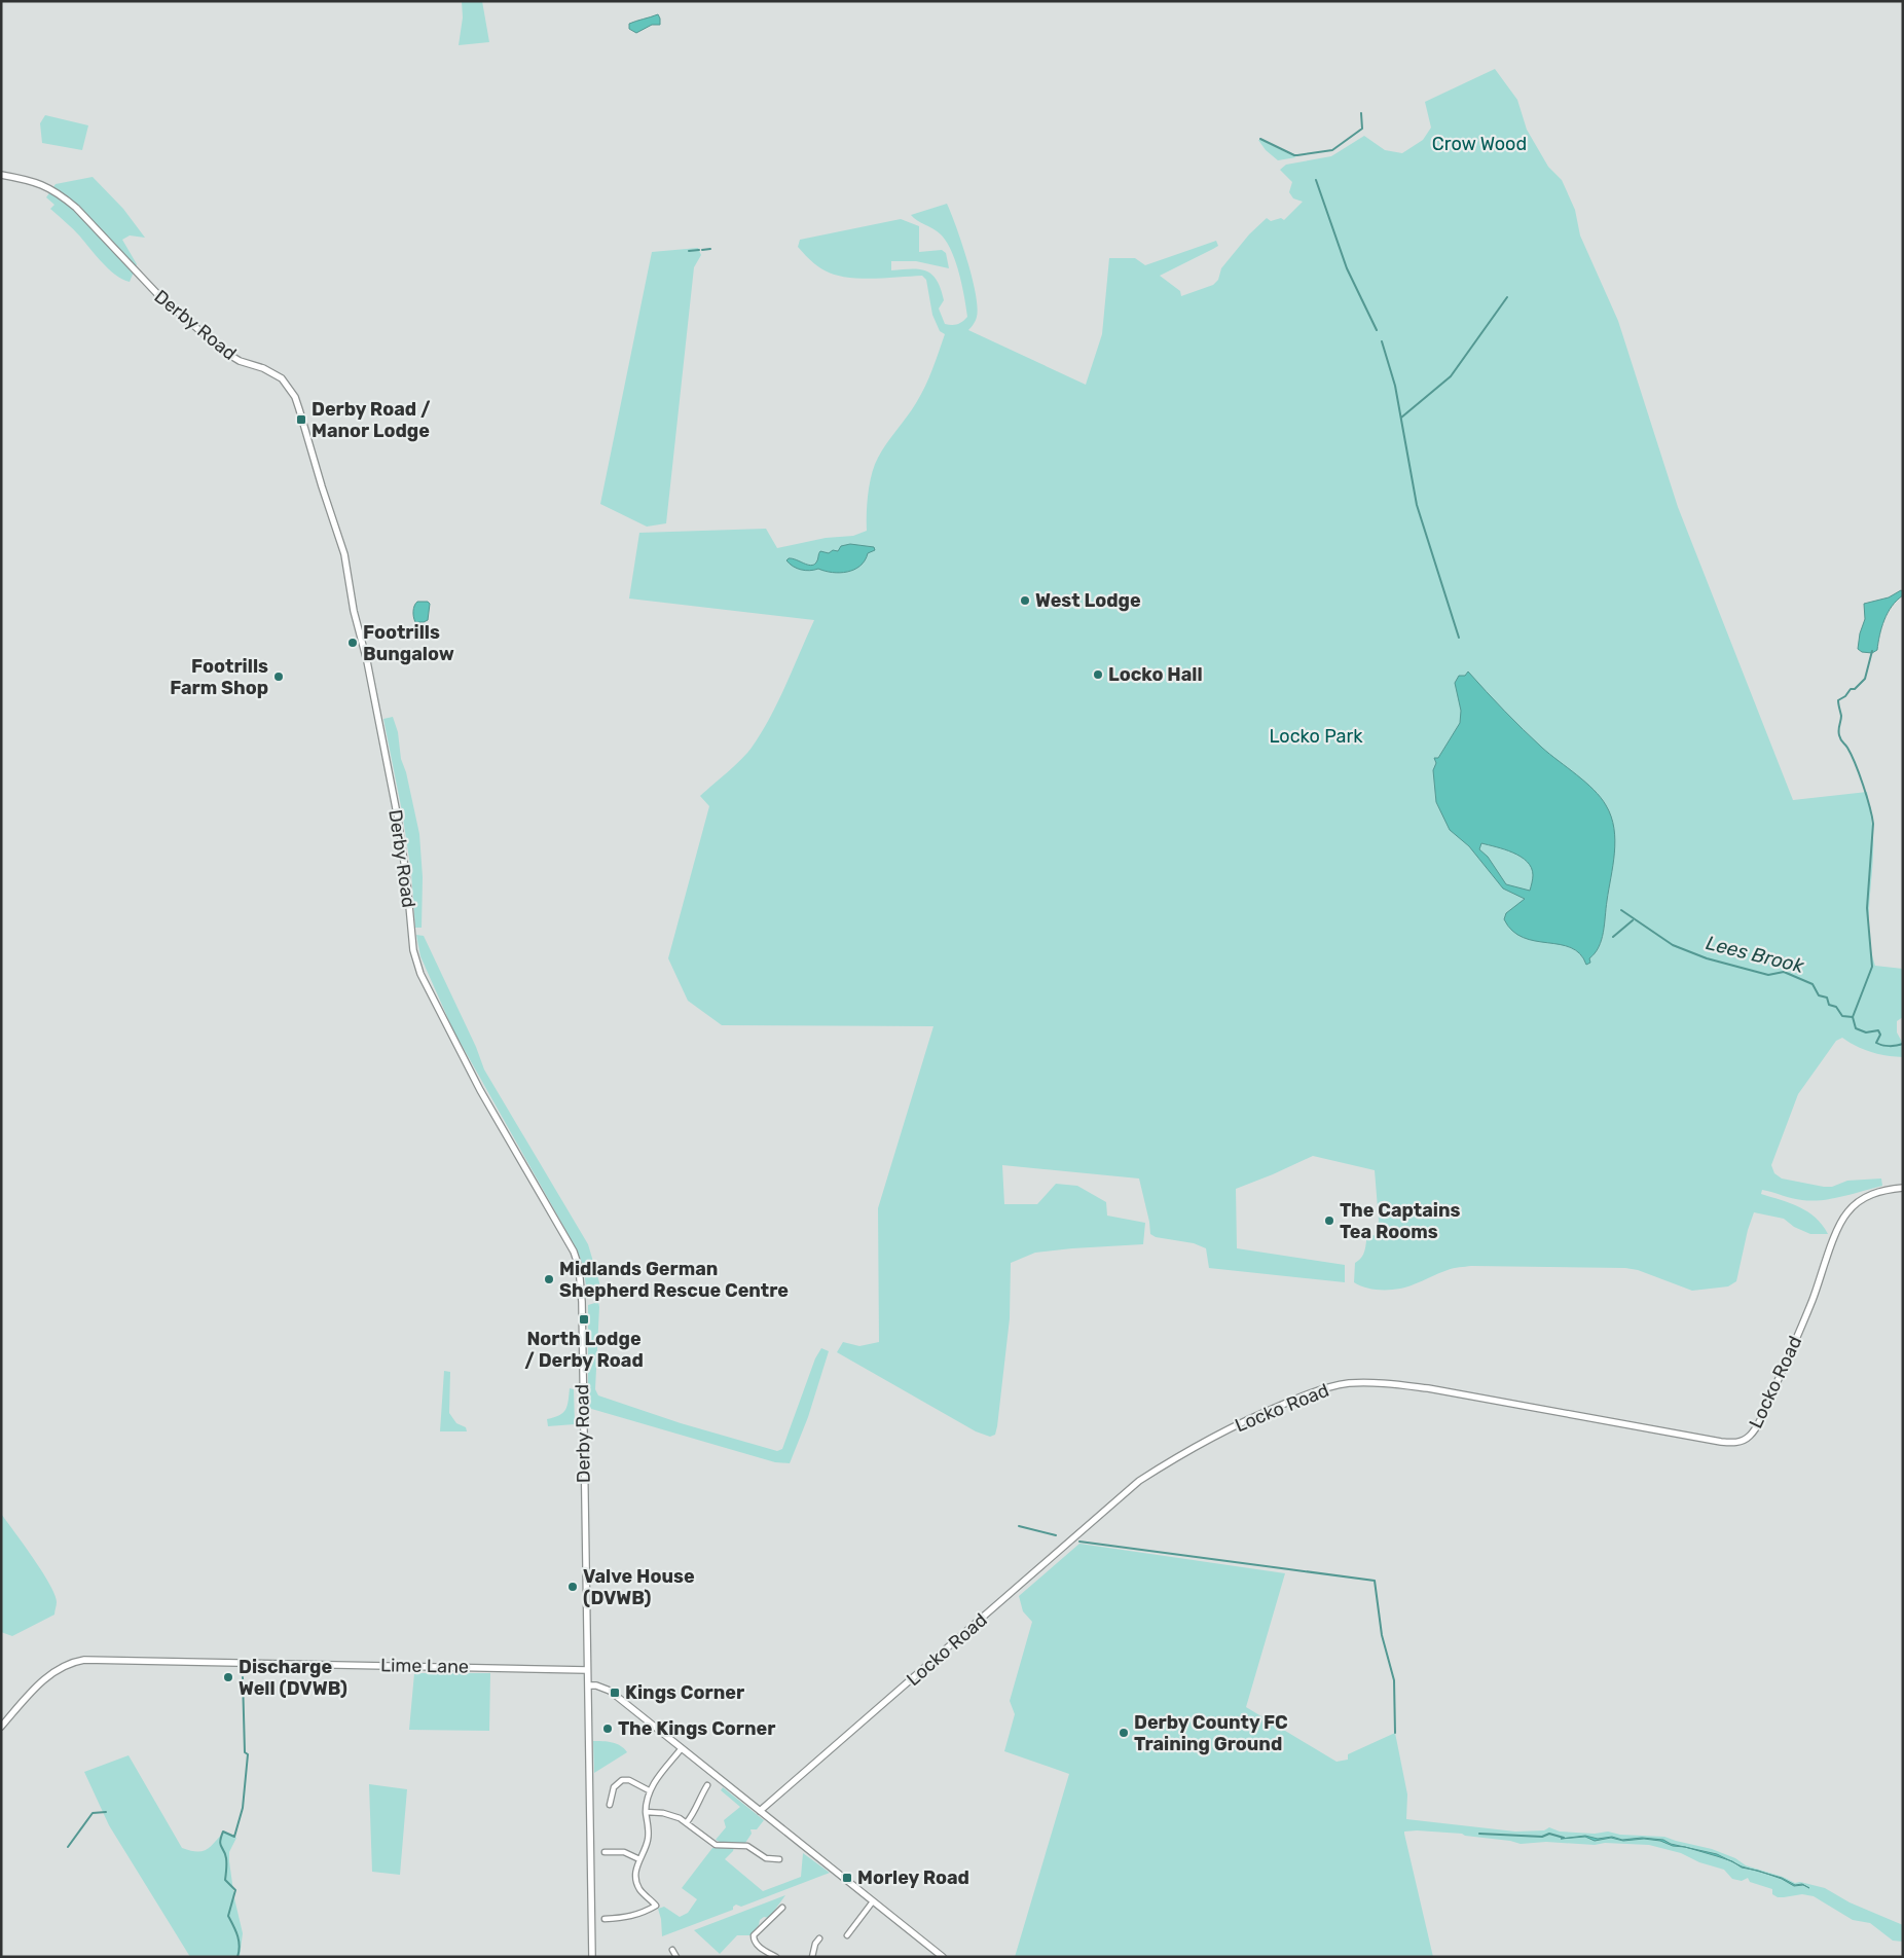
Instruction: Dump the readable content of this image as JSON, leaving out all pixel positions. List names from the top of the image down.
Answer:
{
  "streets": {
    "street": ["Derby Road", "Locko Road", "Lime Lane"]
  },
  "crossings": [
    ["Derby Road", "Lime Lane"]
  ],
  "water": ["Lees Brook"],
  "parks": ["Crow Wood", "Locko Park"],
  "places": {
    "transit": [
      "Derby Road / Manor Lodge",
      "North Lodge / Derby Road",
      "Kings Corner",
      "Morley Road"
    ],
    "other": [
      "West Lodge",
      "Footrills Bungalow",
      "Locko Hall",
      "Footrills Farm Shop",
      "The Captains Tea Rooms",
      "Midlands German Shepherd Rescue Centre",
      "Valve House (DVWB)",
      "Discharge Well (DVWB)",
      "The Kings Corner",
      "Derby County FC Training Ground"
    ]
  }
}
